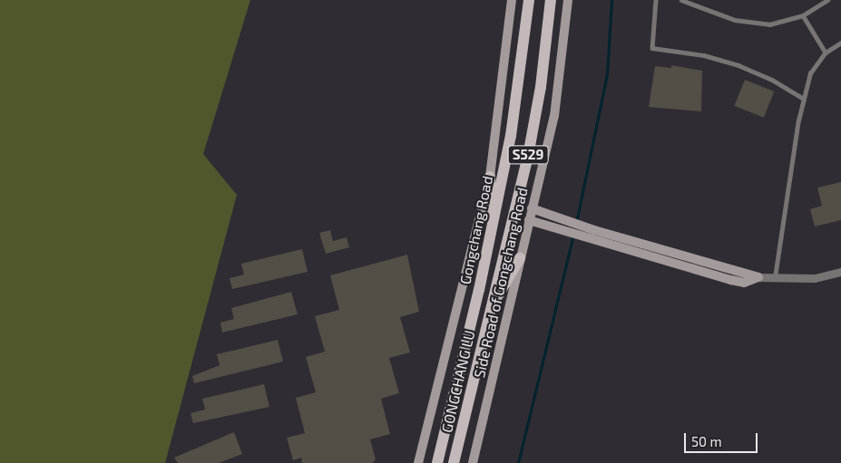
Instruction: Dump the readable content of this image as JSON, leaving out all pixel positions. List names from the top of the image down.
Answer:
{
  "streets": {
    "main road": [
      "S529",
      "Gongchang Road",
      "Side Road of Gongchang Road",
      "GONGCHANG LU"
    ]
  },
  "crossings": [
    ["S529", "GONGCHANG LU"]
  ],
  "scale_bar": "50 m"
}
